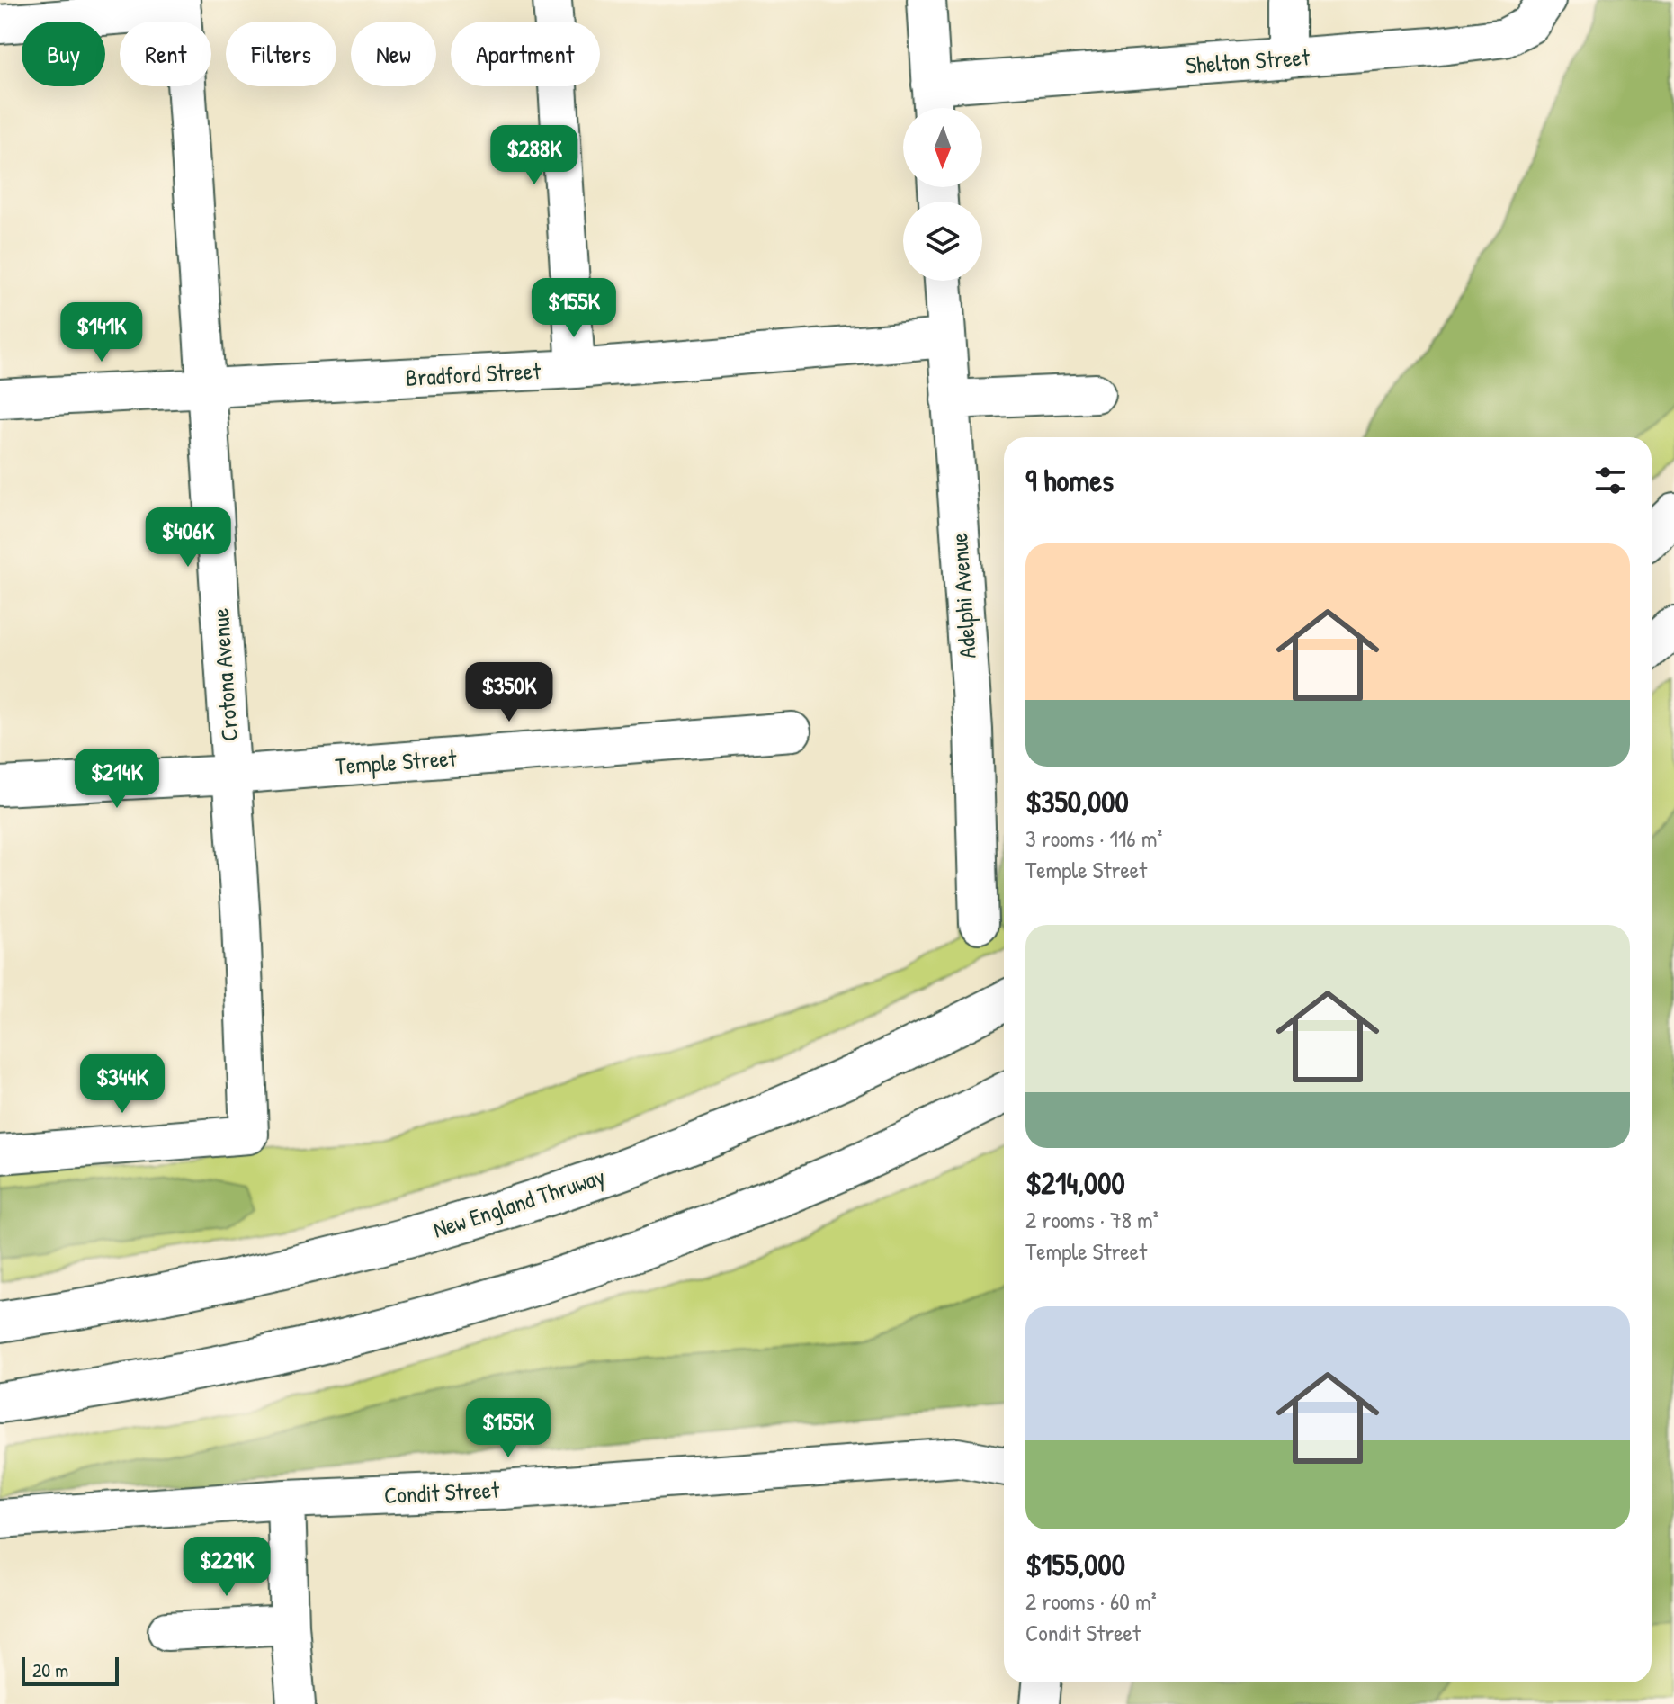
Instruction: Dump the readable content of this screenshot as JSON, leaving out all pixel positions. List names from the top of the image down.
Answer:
{
  "streets": {
    "highway": ["New England Thruway"],
    "street": [
      "Shelton Street",
      "Bradford Street",
      "Adelphi Avenue",
      "Crotona Avenue",
      "Temple Street",
      "Condit Street"
    ]
  },
  "crossings": [
    ["Bradford Street", "Adelphi Avenue"],
    ["Bradford Street", "Crotona Avenue"],
    ["Crotona Avenue", "Temple Street"]
  ],
  "scale_bar": "20 m",
  "north": "bottom",
  "page": {
    "chip": [
      "Buy",
      "Rent",
      "Filters",
      "New",
      "Apartment"
    ],
    "price": [
      "$288K",
      "$155K",
      "$141K",
      "$406K",
      "$350K",
      "$214K",
      "$344K",
      "$155K",
      "$229K"
    ],
    "heading": "9 homes",
    "list": [
      {
        "name": "$350,000",
        "note": "3 rooms · 116 m² · Temple Street"
      },
      {
        "name": "$214,000",
        "note": "2 rooms · 78 m² · Temple Street"
      },
      {
        "name": "$155,000",
        "note": "2 rooms · 60 m² · Condit Street"
      }
    ],
    "scale": "20 m"
  }
}
